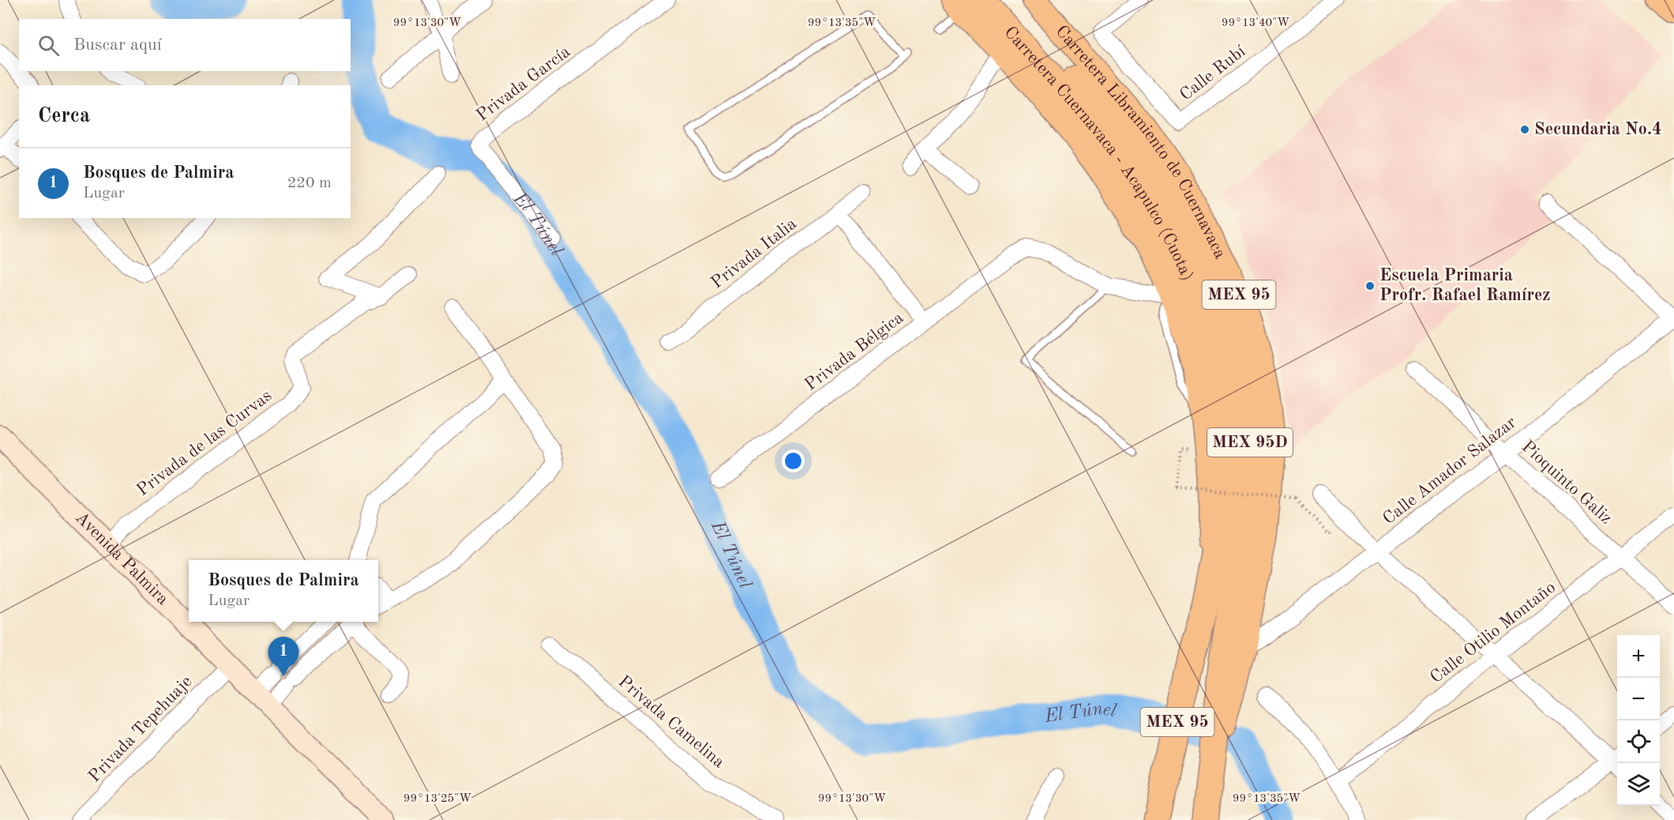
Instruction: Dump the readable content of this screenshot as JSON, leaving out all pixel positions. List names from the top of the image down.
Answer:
{
  "streets": {
    "highway": ["Carretera Cuernavaca - Acapulco (Cuota)", "MEX 95", "MEX 95D"],
    "main road": ["Carretera Libramiento de Cuernavaca", "Avenida Palmira"],
    "street": [
      "Calle Rubí",
      "Privada García",
      "Privada Italia",
      "Privada Bélgica",
      "Privada de las Curvas",
      "Calle Amador Salazar",
      "Pioquinto Galiz",
      "Calle Otilio Montaño",
      "Privada Camelina",
      "Privada Tepehuaje"
    ]
  },
  "crossings": [
    ["Carretera Libramiento de Cuernavaca", "Carretera Cuernavaca - Acapulco (Cuota)"],
    ["Carretera Libramiento de Cuernavaca", "Calle Amador Salazar"],
    ["Carretera Cuernavaca - Acapulco (Cuota)", "MEX 95"],
    ["Carretera Cuernavaca - Acapulco (Cuota)", "Calle Amador Salazar"],
    ["Privada Italia", "Privada Bélgica"],
    ["Privada de las Curvas", "Avenida Palmira"],
    ["Calle Amador Salazar", "Pioquinto Galiz"],
    ["Pioquinto Galiz", "Calle Otilio Montaño"],
    ["Avenida Palmira", "Privada Tepehuaje"]
  ],
  "water": ["El Túnel"],
  "places": ["Secundaria No.4", "Escuela Primaria Profr. Rafael Ramírez"],
  "page": {
    "search": "Buscar aquí",
    "heading": "Cerca",
    "list": [
      {
        "mark": "1",
        "name": "Bosques de Palmira",
        "note": "Lugar",
        "value": "220 m"
      }
    ],
    "popup": ["Bosques de Palmira", "Lugar"],
    "map_buttons": ["+", "−"],
    "pins": "1"
  },
  "coordinates": [
    "99°13'30\"W",
    "99°13'35\"W",
    "99°13'40\"W",
    "99°13'25\"W"
  ]
}
